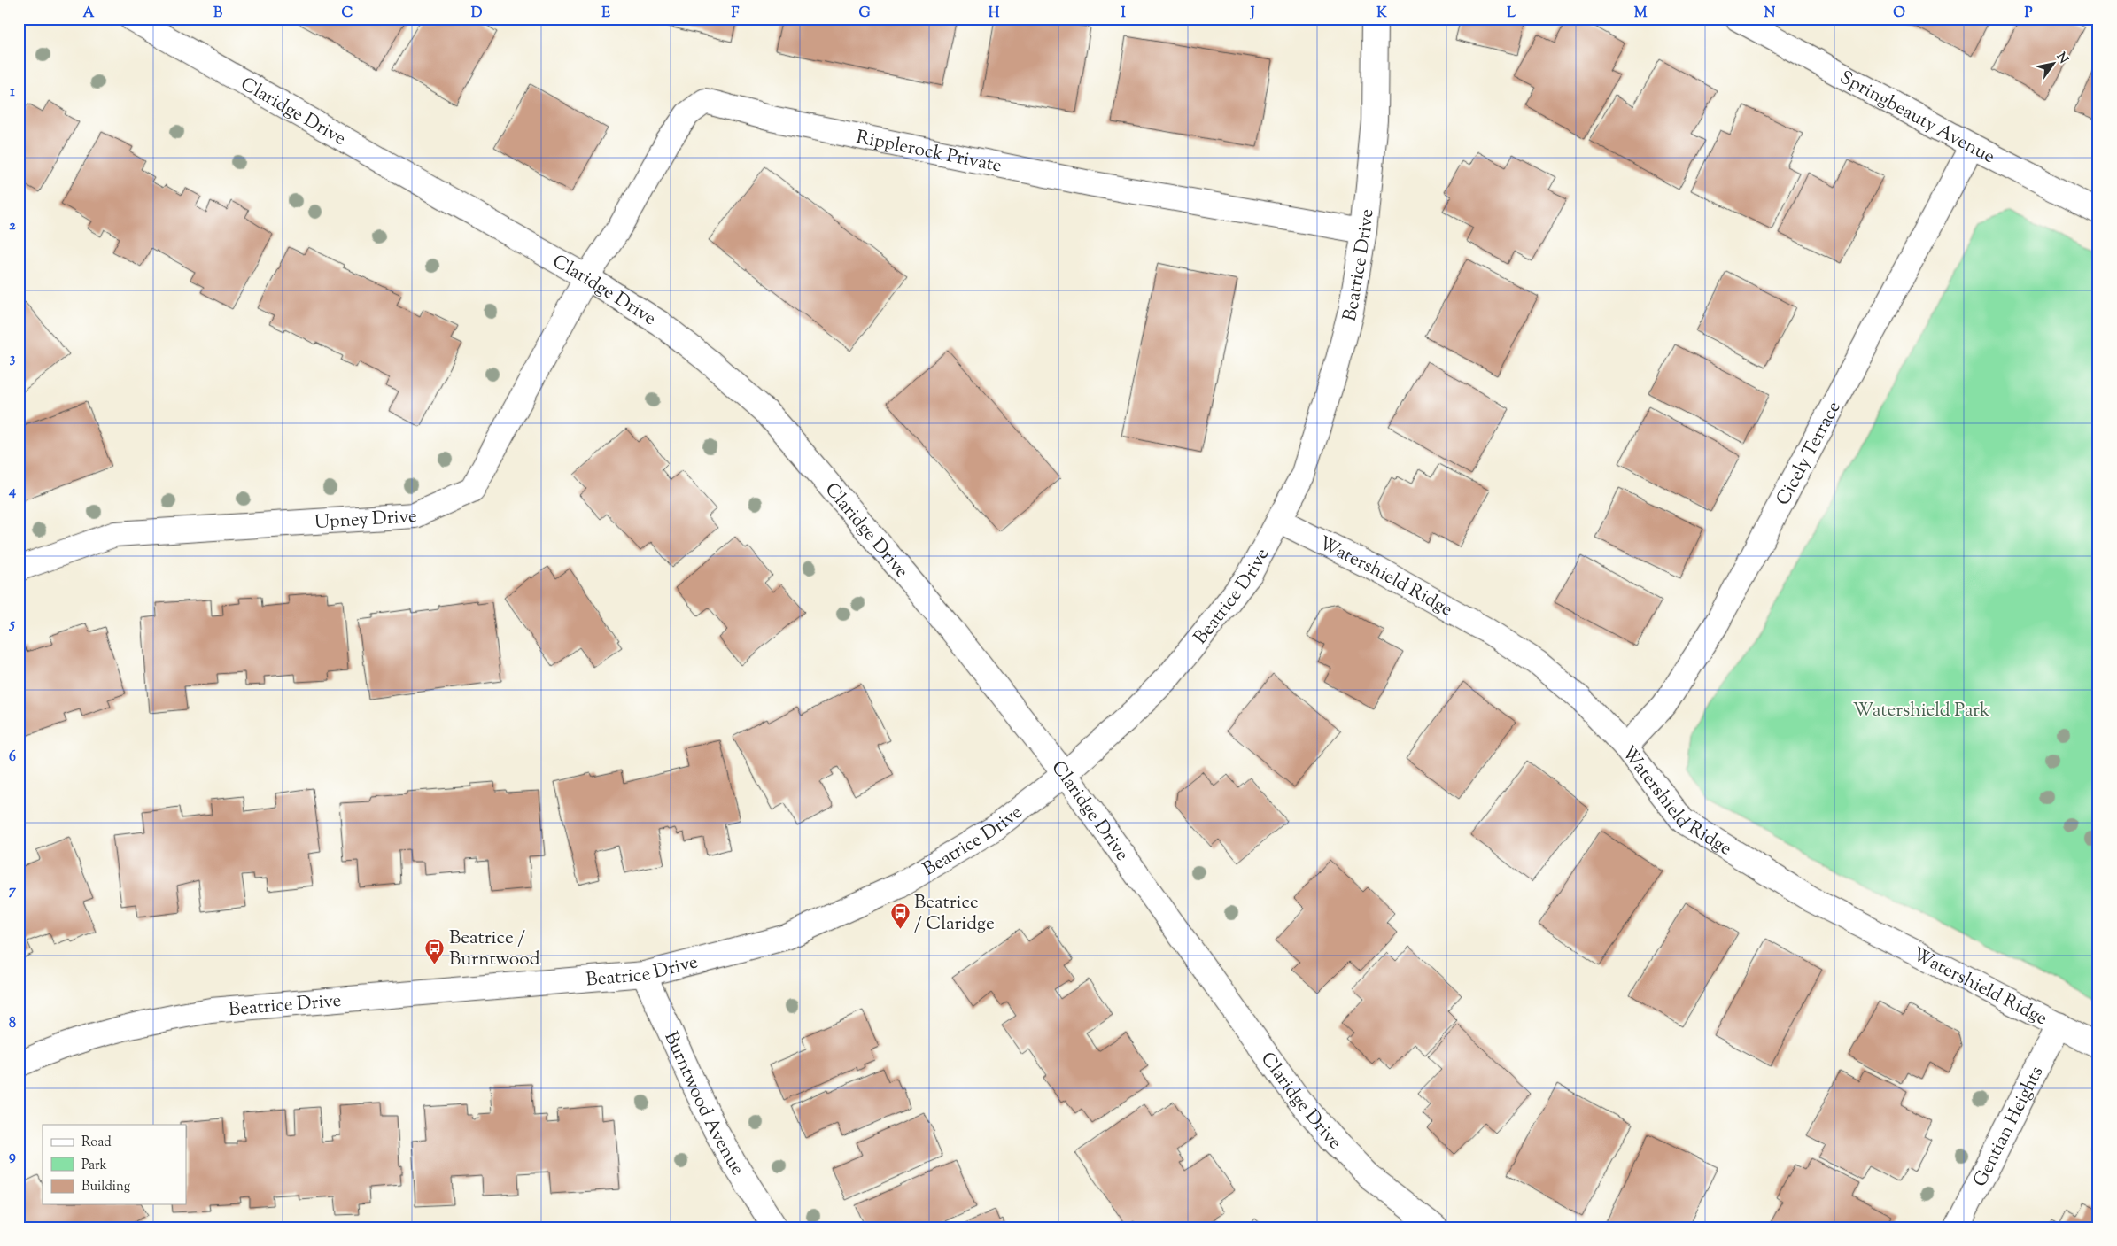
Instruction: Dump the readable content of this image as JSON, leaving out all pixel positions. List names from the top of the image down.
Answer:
{
  "streets": {
    "street": [
      "Claridge Drive",
      "Springbeauty Avenue",
      "Ripplerock Private",
      "Beatrice Drive",
      "Cicely Terrace",
      "Upney Drive",
      "Watershield Ridge",
      "Burntwood Avenue",
      "Gentian Heights"
    ]
  },
  "crossings": [
    ["Claridge Drive", "Ripplerock Private"],
    ["Claridge Drive", "Beatrice Drive"],
    ["Claridge Drive", "Upney Drive"],
    ["Springbeauty Avenue", "Cicely Terrace"],
    ["Ripplerock Private", "Beatrice Drive"],
    ["Ripplerock Private", "Upney Drive"],
    ["Beatrice Drive", "Watershield Ridge"],
    ["Beatrice Drive", "Burntwood Avenue"],
    ["Cicely Terrace", "Watershield Ridge"],
    ["Watershield Ridge", "Gentian Heights"]
  ],
  "parks": ["Watershield Park"],
  "places": {
    "bus stop": ["Beatrice / Claridge", "Beatrice / Burntwood"]
  },
  "legend": ["Road", "Park", "Building"],
  "north": "top right",
  "grid": {
    "columns": [
      "A",
      "B",
      "C",
      "D",
      "E",
      "F",
      "G",
      "H",
      "I",
      "J",
      "K",
      "L",
      "M",
      "N",
      "O",
      "P"
    ],
    "rows": [
      "1",
      "2",
      "3",
      "4",
      "5",
      "6",
      "7",
      "8",
      "9"
    ]
  }
}
